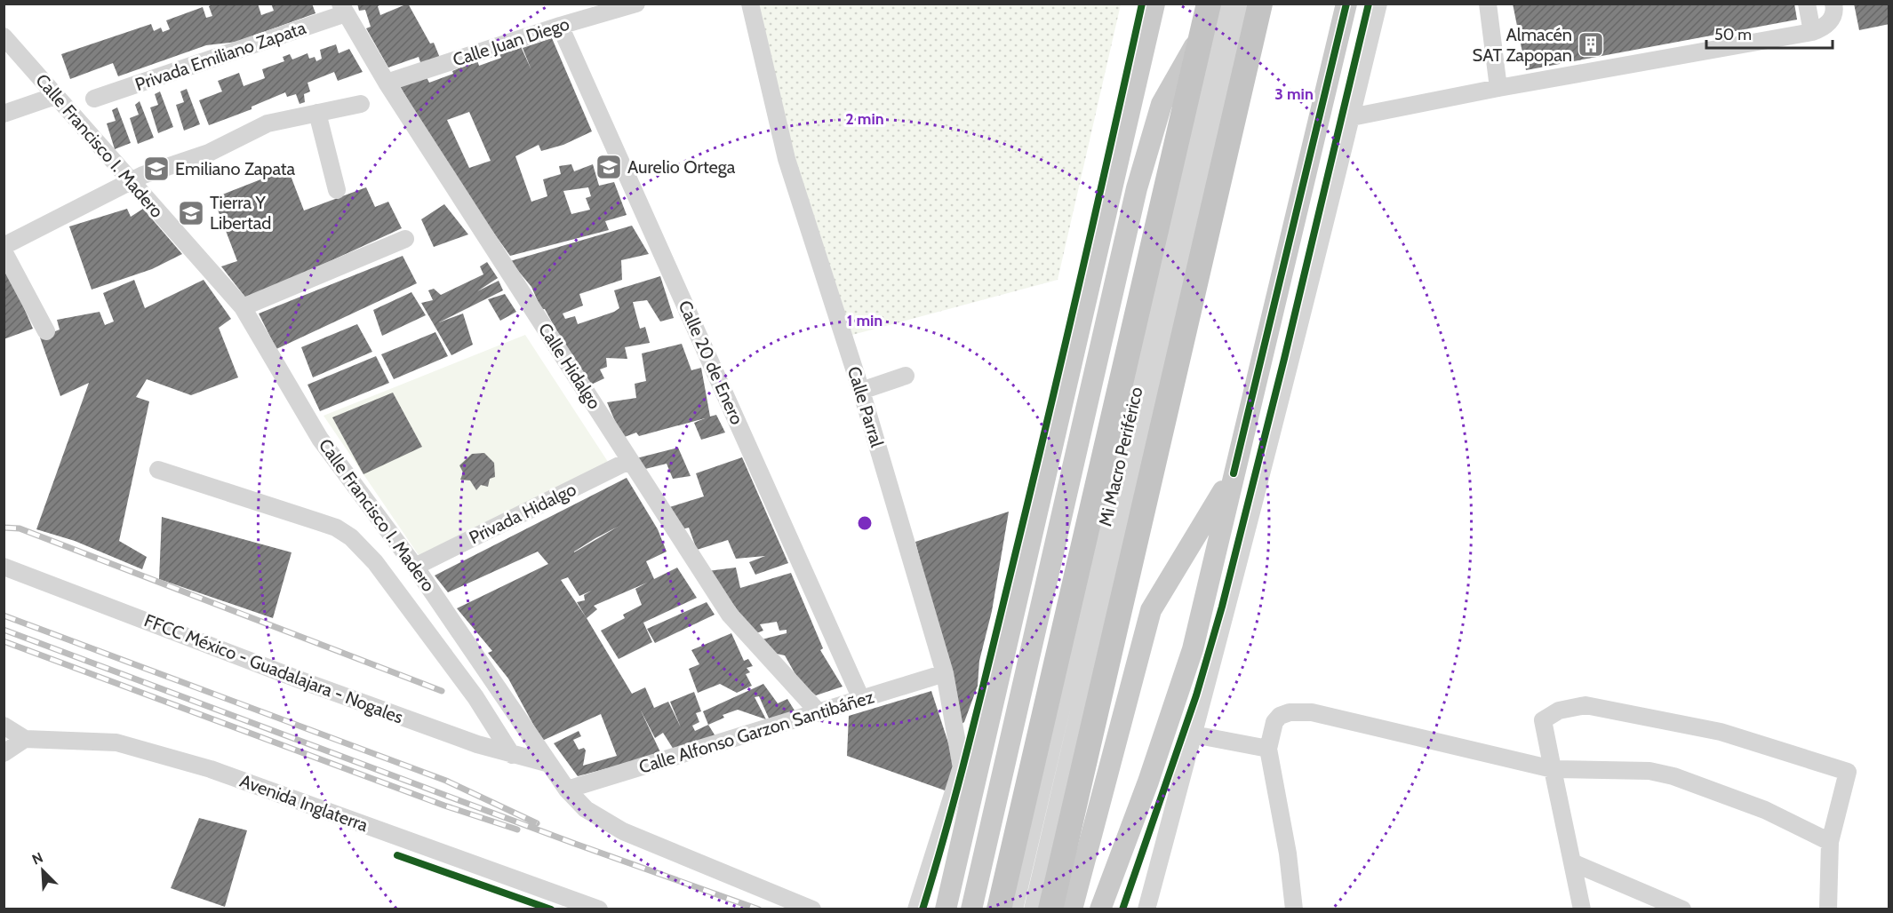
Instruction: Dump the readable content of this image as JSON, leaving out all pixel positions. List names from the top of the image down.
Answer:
{
  "streets": {
    "street": [
      "Calle Juan Diego",
      "Privada Emiliano Zapata",
      "Calle Francisco I. Madero",
      "Calle 20 de Enero",
      "Calle Hidalgo",
      "Calle Parral",
      "Mi Macro Periférico",
      "Privada Hidalgo",
      "FFCC México - Guadalajara - Nogales",
      "Calle Alfonso Garzon Santibáñez",
      "Avenida Inglaterra"
    ]
  },
  "crossings": [
    ["Calle Juan Diego", "Calle 20 de Enero"],
    ["Calle Juan Diego", "Calle Hidalgo"],
    ["Privada Emiliano Zapata", "Calle Hidalgo"],
    ["Calle Francisco I. Madero", "Privada Hidalgo"],
    ["Calle Francisco I. Madero", "FFCC México - Guadalajara - Nogales"],
    ["Calle Francisco I. Madero", "Calle Alfonso Garzon Santibáñez"],
    ["Calle 20 de Enero", "Calle Alfonso Garzon Santibáñez"],
    ["Calle Hidalgo", "Privada Hidalgo"],
    ["Calle Hidalgo", "Calle Alfonso Garzon Santibáñez"],
    ["Calle Parral", "Calle Alfonso Garzon Santibáñez"]
  ],
  "places": {
    "building": ["Almacén SAT Zapopan"],
    "school or university": ["Aurelio Ortega", "Emiliano Zapata", "Tierra Y Libertad"]
  },
  "scale_bar": "50 m",
  "north": "top left",
  "rings": ["3 min", "2 min", "1 min"]
}
